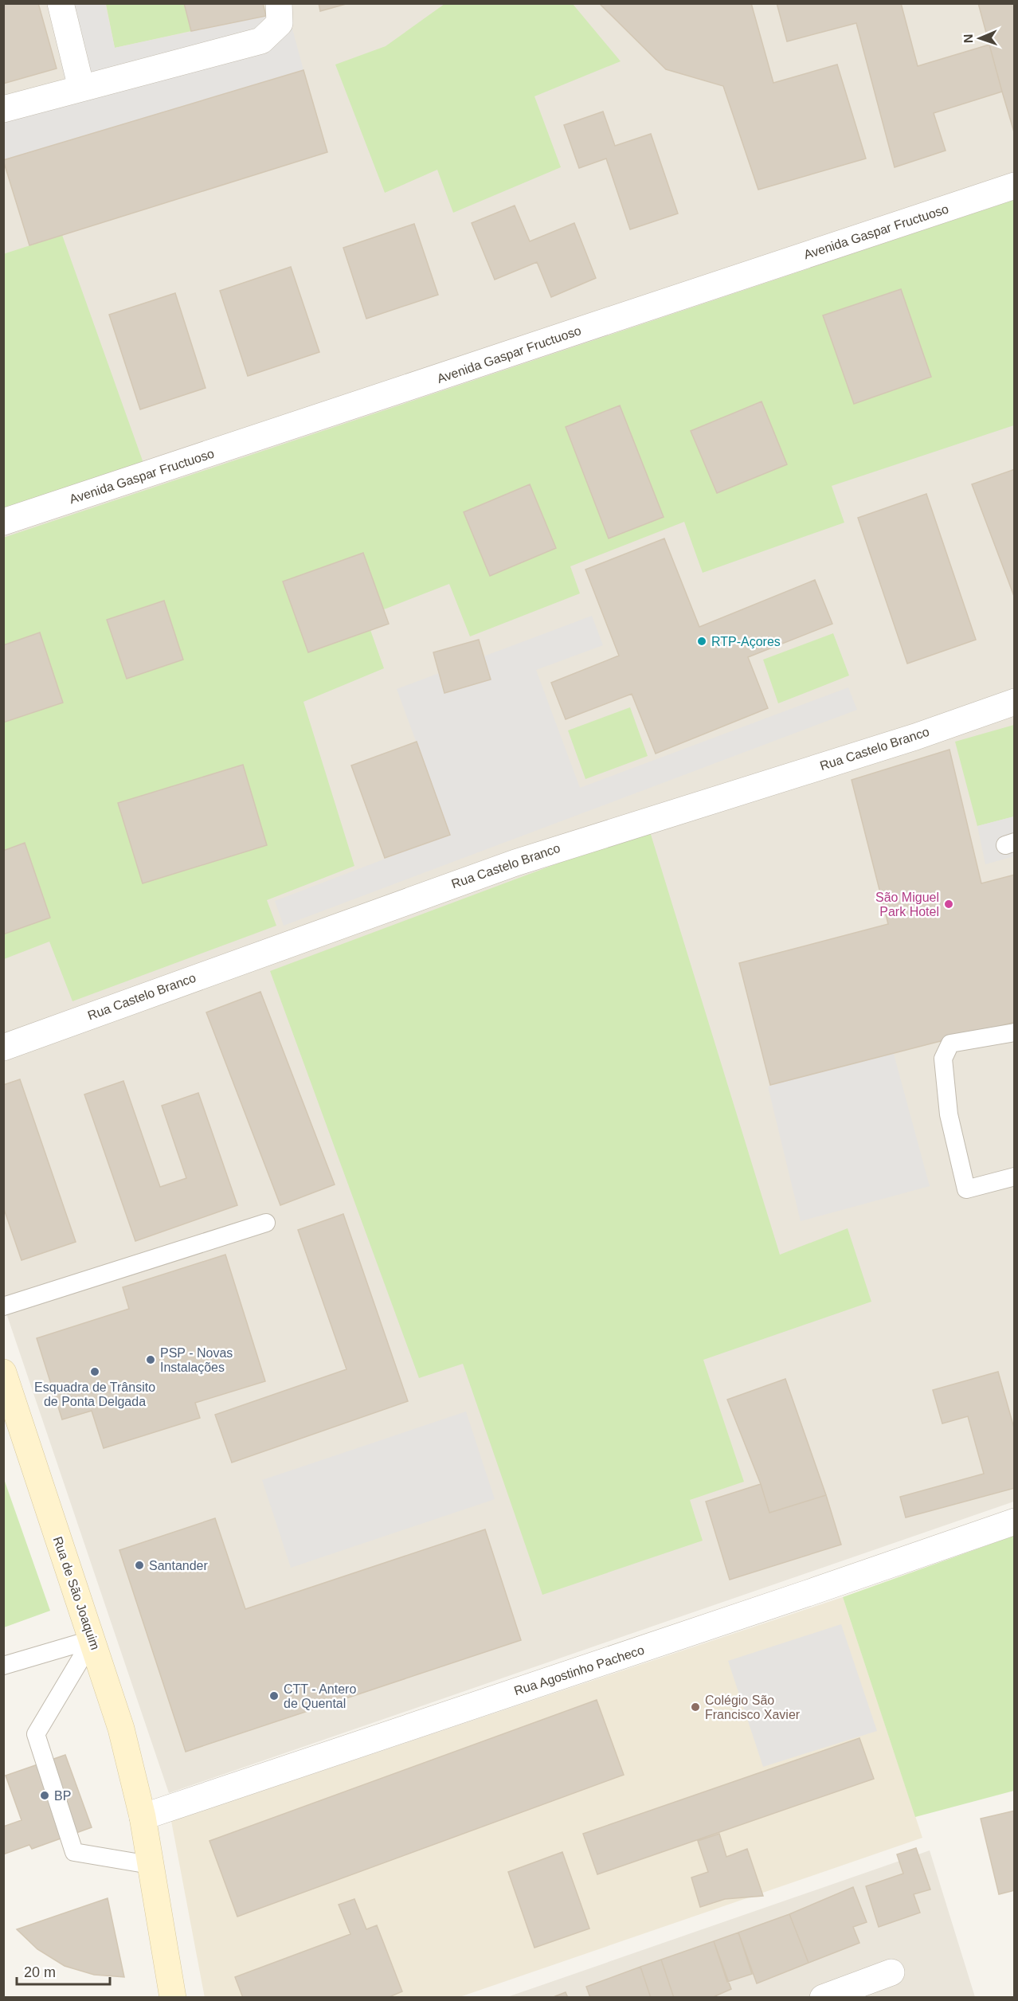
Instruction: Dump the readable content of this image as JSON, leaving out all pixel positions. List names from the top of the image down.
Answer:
{
  "streets": {
    "main road": ["Rua de São Joaquim"],
    "street": ["Avenida Gaspar Fructuoso", "Rua Castelo Branco", "Rua Agostinho Pacheco"]
  },
  "crossings": [
    ["Rua de São Joaquim", "Rua Agostinho Pacheco"]
  ],
  "places": [
    "RTP-Açores",
    "São Miguel Park Hotel",
    "PSP - Novas Instalações",
    "Esquadra de Trânsito de Ponta Delgada",
    "Santander",
    "CTT - Antero de Quental",
    "Colégio São Francisco Xavier",
    "BP"
  ],
  "scale_bar": "20 m",
  "north": "left"
}
